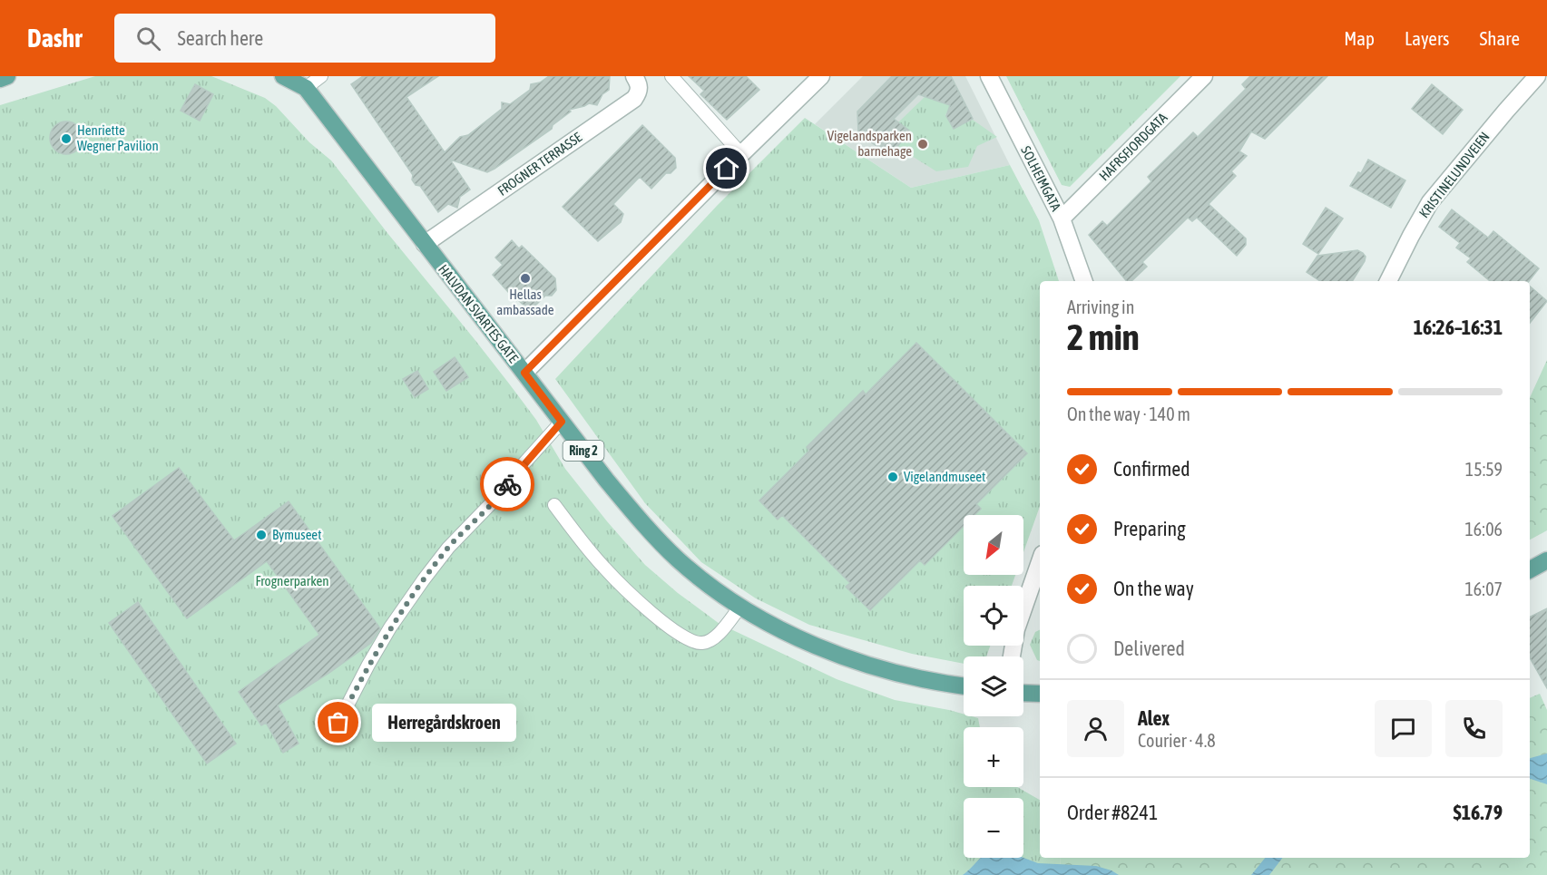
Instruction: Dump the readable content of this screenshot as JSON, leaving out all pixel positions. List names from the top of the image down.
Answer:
{
  "streets": {
    "main road": ["HALVDAN SVARTES GATE", "Ring 2"],
    "street": [
      "HAFRSFJORDGATA",
      "FROGNER TERRASSE",
      "KRISTINELUNDVEIEN",
      "SOLHEIMGATA"
    ]
  },
  "crossings": [
    ["HAFRSFJORDGATA", "SOLHEIMGATA"],
    ["FROGNER TERRASSE", "HALVDAN SVARTES GATE"]
  ],
  "parks": ["Frognerparken"],
  "places": [
    "Henriette Wegner Pavilion",
    "Vigelandsparken barnehage",
    "Hellas ambassade",
    "Vigelandmuseet",
    "Bymuseet",
    "Herregårdskroen"
  ],
  "north": "bottom left",
  "page": {
    "header": "Dashr",
    "search": "Search here",
    "nav": ["Map", "Layers", "Share"],
    "heading": ["2 min", "Arriving in", "16:26–16:31"],
    "panel": [
      "Alex",
      "Courier · 4.8",
      "Order #8241",
      "$16.79"
    ],
    "bar": "On the way · 140 m",
    "list": [
      ["Confirmed", "15:59"],
      ["Preparing", "16:06"],
      ["On the way", "16:07"],
      "Delivered"
    ],
    "map_buttons": ["+", "−"],
    "bubble": "Herregårdskroen"
  }
}
